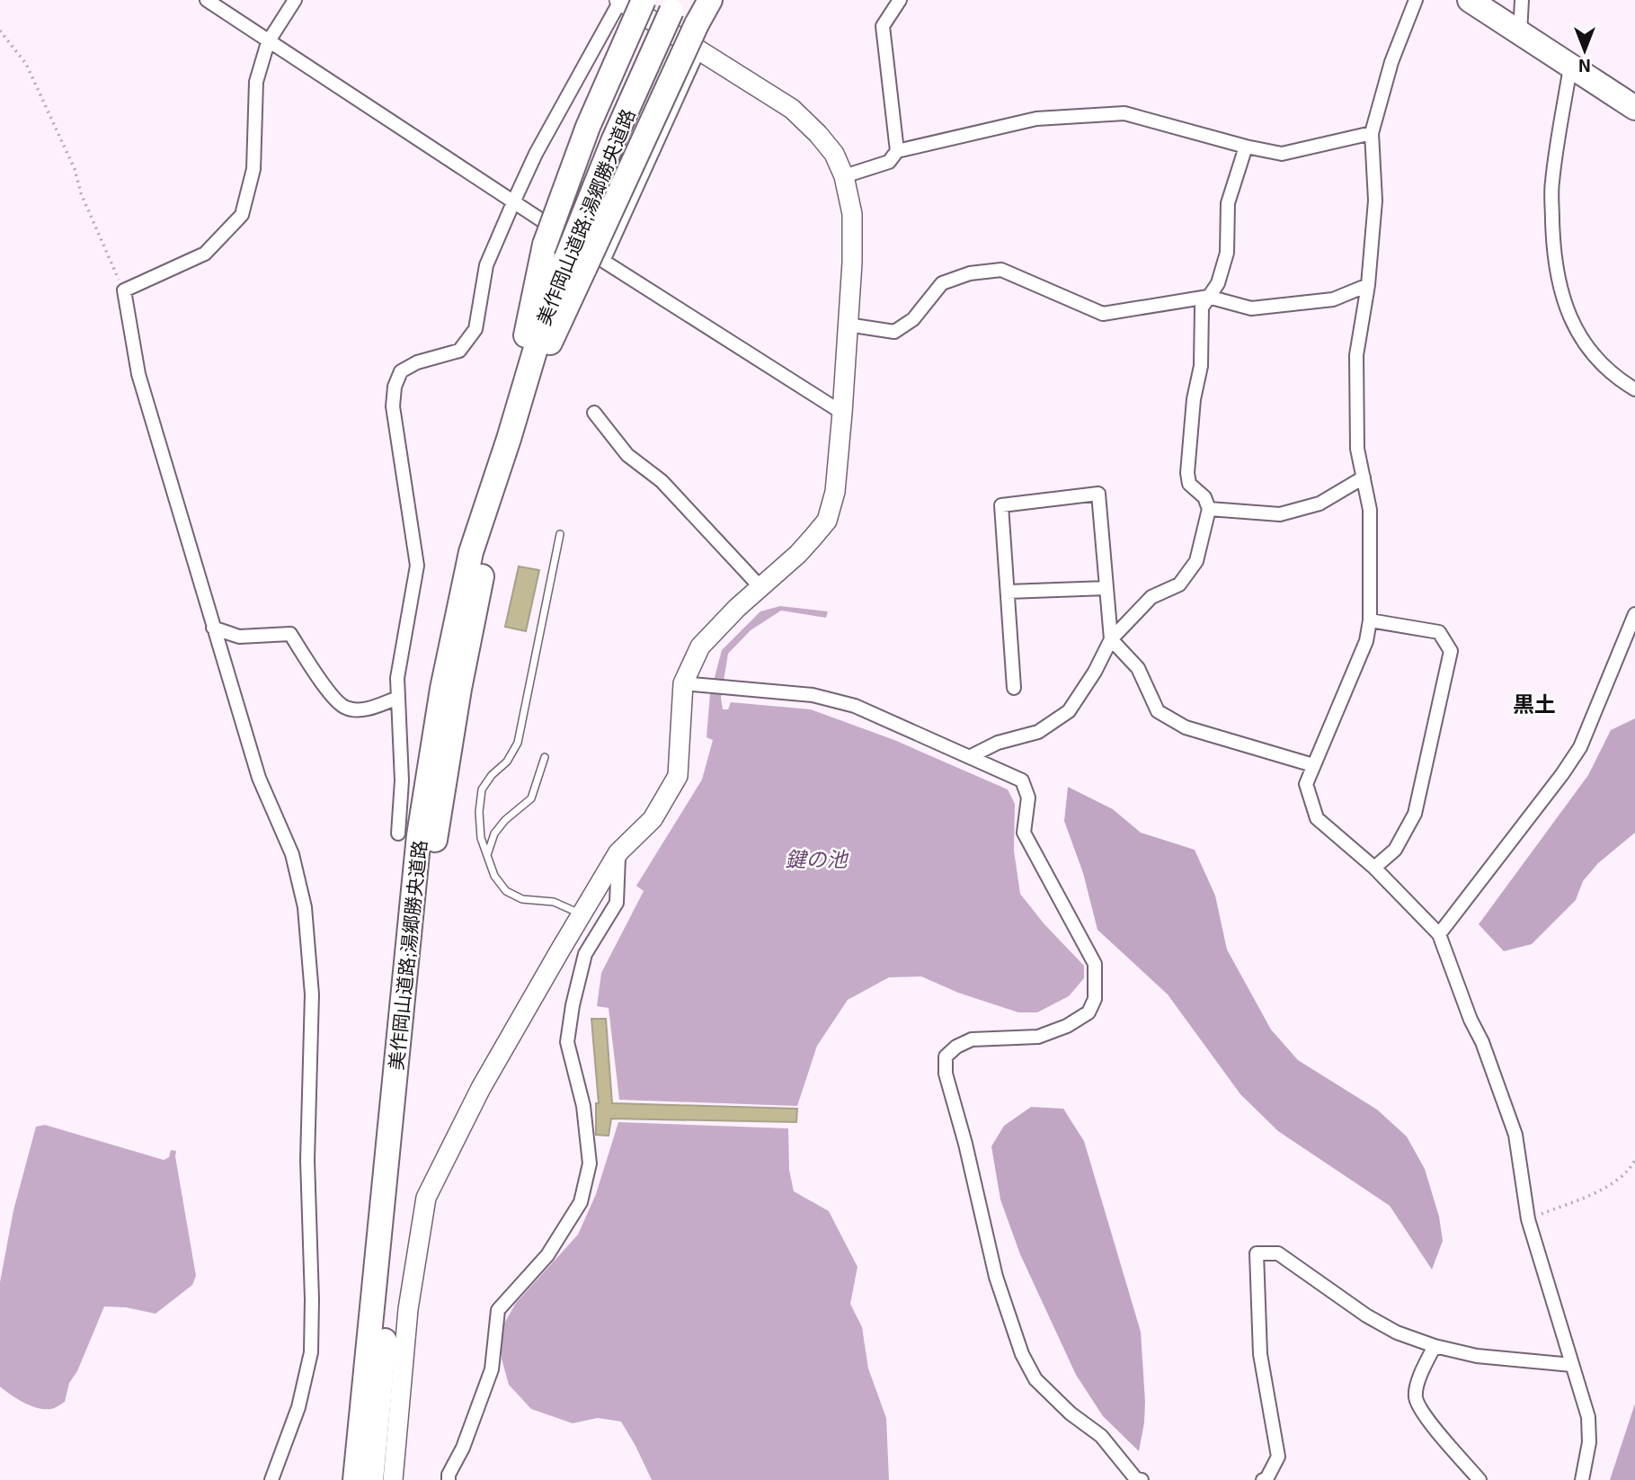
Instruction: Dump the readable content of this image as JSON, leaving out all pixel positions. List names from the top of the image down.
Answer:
{
  "streets": {
    "highway": ["美作岡山道路;湯郷勝央道路"]
  },
  "districts": ["黒土"],
  "water": ["鍵の池"],
  "north": "bottom"
}
